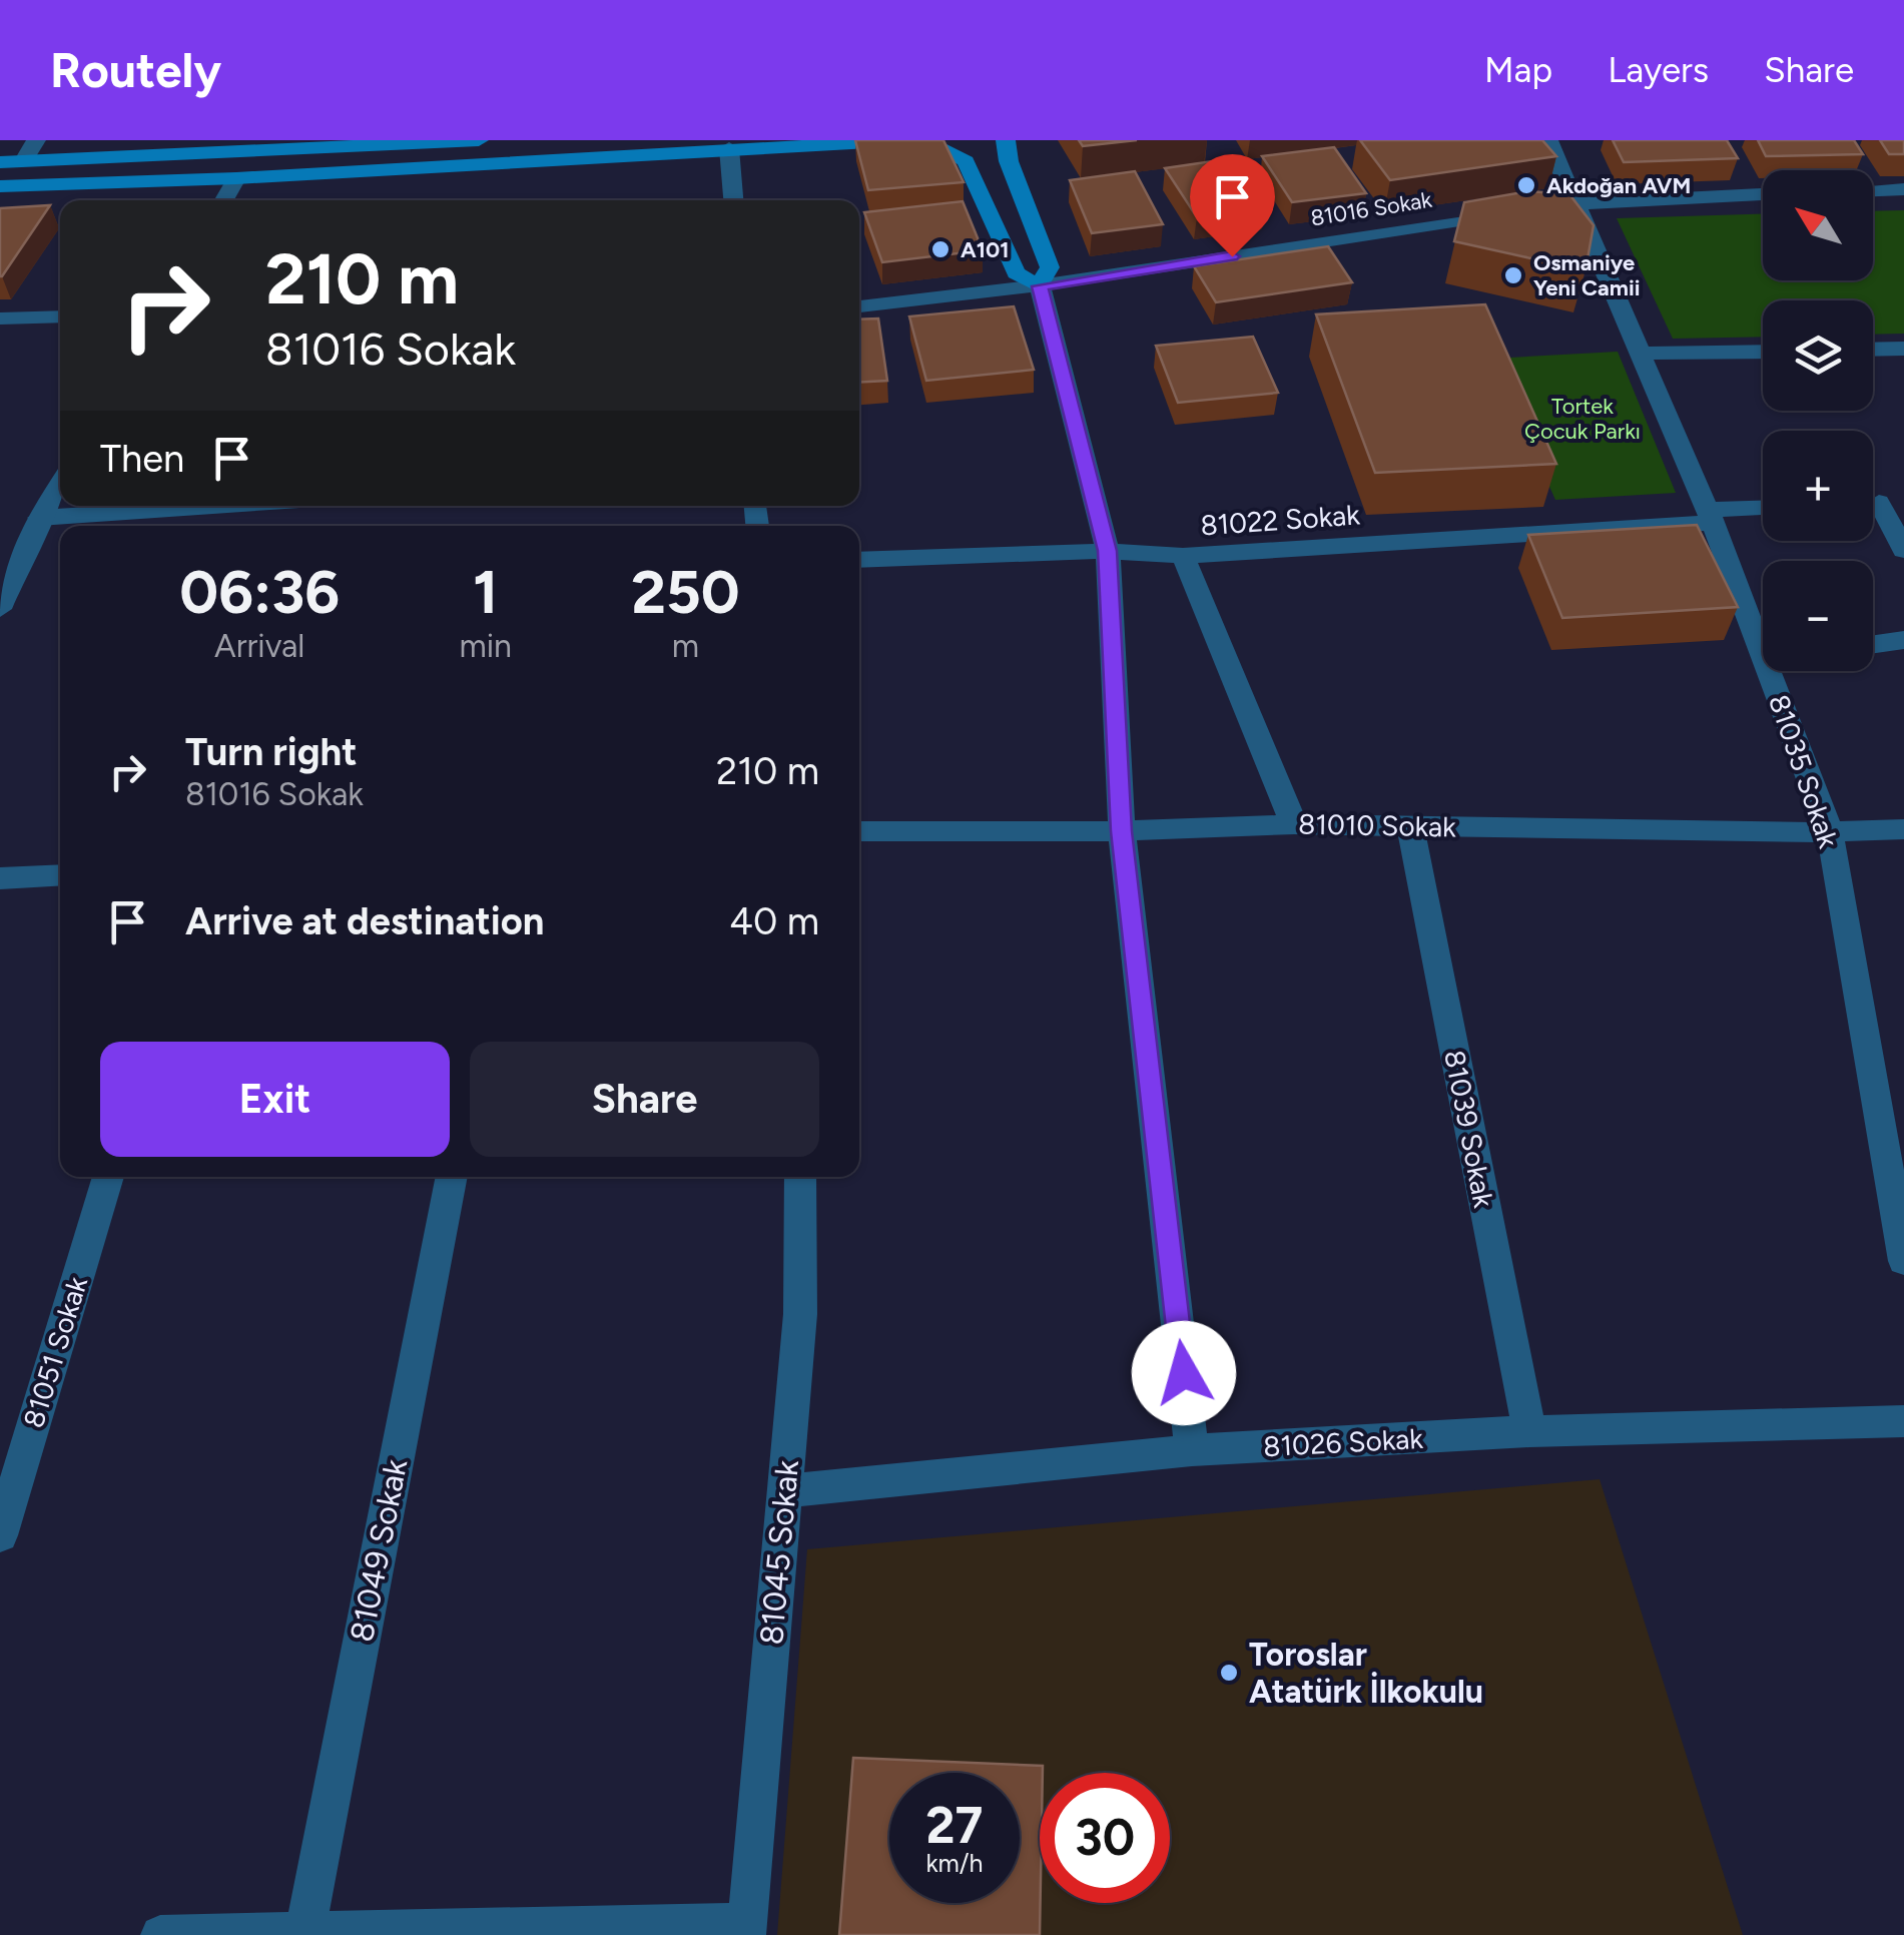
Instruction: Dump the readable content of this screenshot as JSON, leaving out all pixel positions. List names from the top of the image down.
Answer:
{
  "streets": {
    "street": [
      "81016 Sokak",
      "81022 Sokak",
      "81035 Sokak",
      "81010 Sokak",
      "81039 Sokak",
      "81051 Sokak",
      "81026 Sokak",
      "81049 Sokak",
      "81045 Sokak"
    ]
  },
  "crossings": [
    ["81016 Sokak", "81035 Sokak"],
    ["81022 Sokak", "81035 Sokak"],
    ["81035 Sokak", "81010 Sokak"],
    ["81010 Sokak", "81039 Sokak"],
    ["81039 Sokak", "81026 Sokak"],
    ["81026 Sokak", "81045 Sokak"]
  ],
  "parks": ["Tortek Çocuk Parkı"],
  "places": [
    "Akdoğan AVM",
    "A101",
    "Osmaniye Yeni Camii",
    "Toroslar Atatürk İlkokulu"
  ],
  "north": "top left",
  "page": {
    "header": "Routely",
    "nav": ["Map", "Layers", "Share"],
    "map_buttons": ["+", "−"],
    "turn": ["210 m", "81016 Sokak"],
    "then": "Then",
    "eta": [
      "06:36",
      "Arrival",
      "1",
      "min",
      "250",
      "m"
    ],
    "list": [
      {
        "name": "Turn right",
        "note": "81016 Sokak",
        "value": "210 m"
      },
      {
        "name": "Arrive at destination",
        "value": "40 m"
      }
    ],
    "buttons": ["Exit", "Share"],
    "speed": "27 km/h",
    "limit": "30"
  }
}
